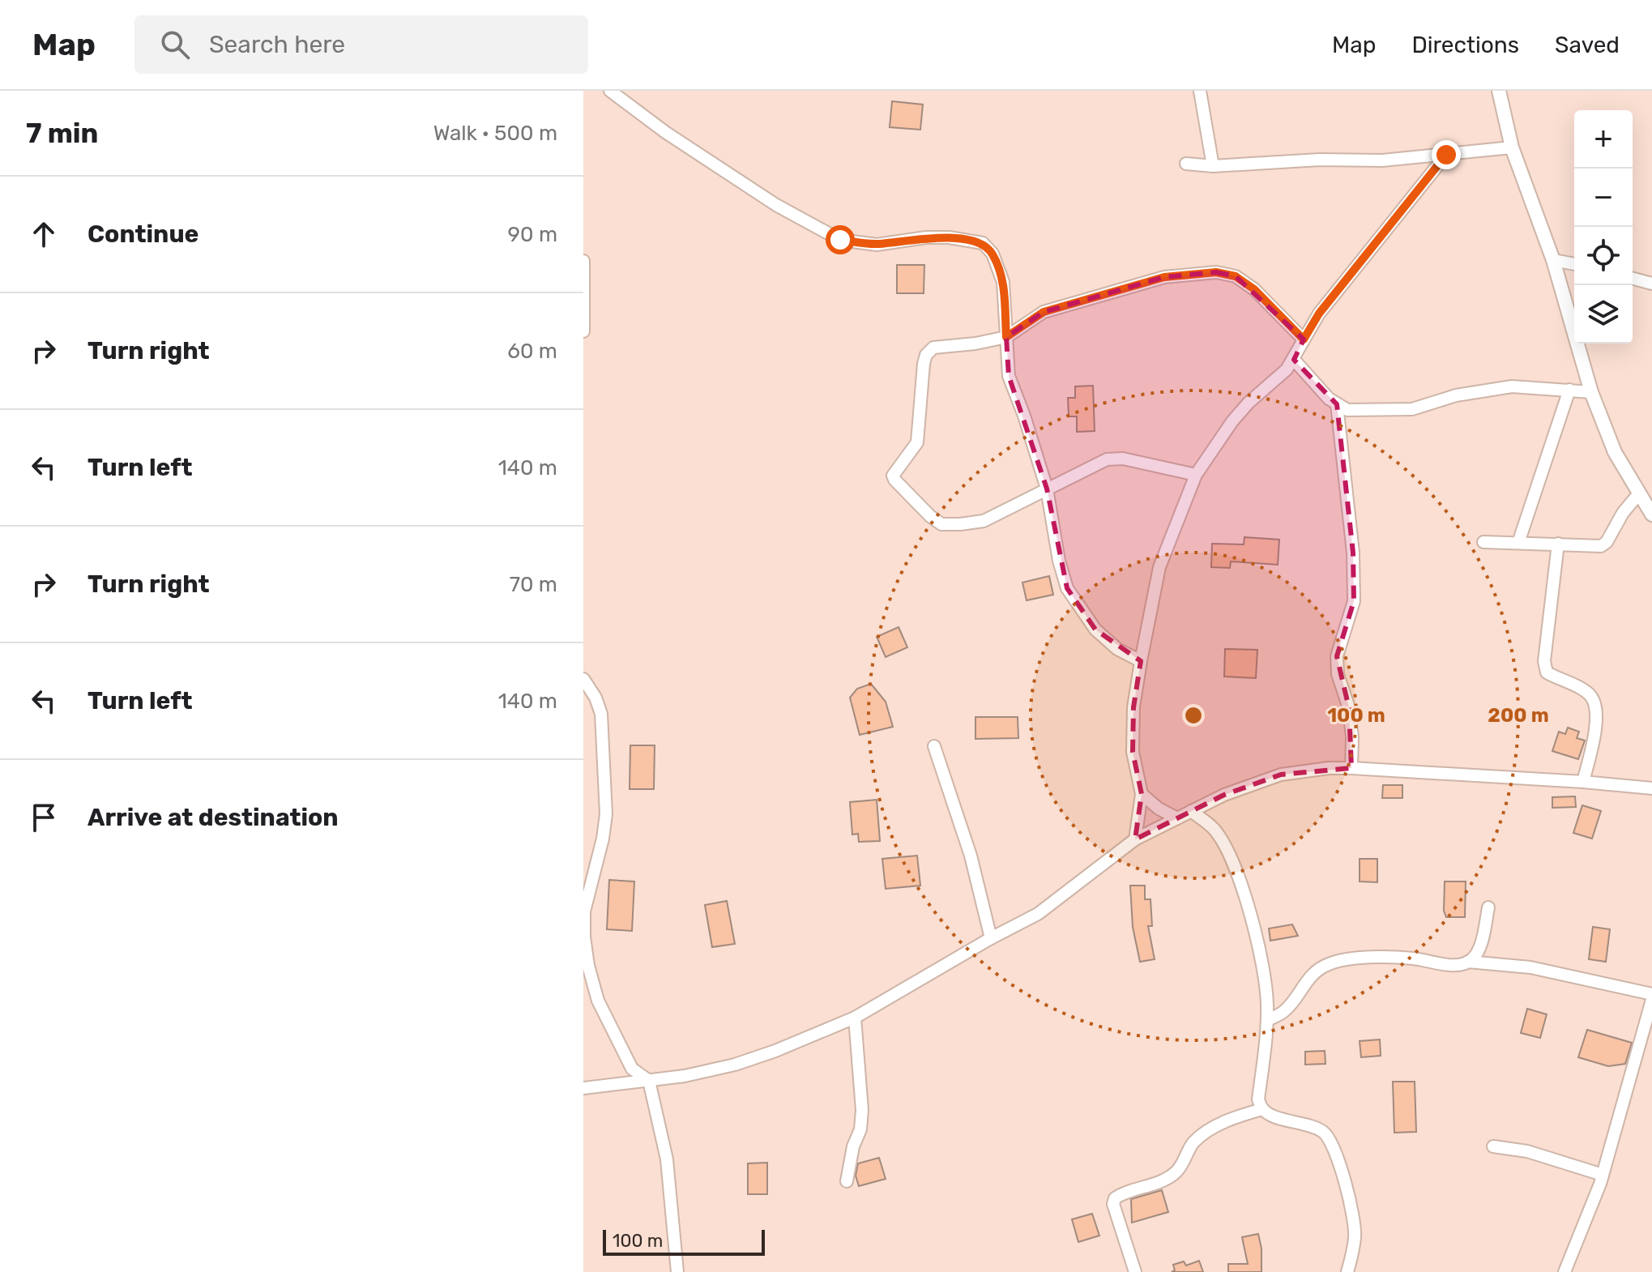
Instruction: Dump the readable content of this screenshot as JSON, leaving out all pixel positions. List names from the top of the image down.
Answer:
{
  "scale_bar": "100 m",
  "page": {
    "header": "Map",
    "search": "Search here",
    "nav": ["Map", "Directions", "Saved"],
    "heading": ["7 min", "Walk · 500 m"],
    "map_buttons": ["+", "−"],
    "list": [
      ["Continue", "90 m"],
      ["Turn right", "60 m"],
      ["Turn left", "140 m"],
      ["Turn right", "70 m"],
      ["Turn left", "140 m"],
      "Arrive at destination"
    ],
    "scale": "100 m"
  },
  "rings": ["100 m", "200 m"]
}
